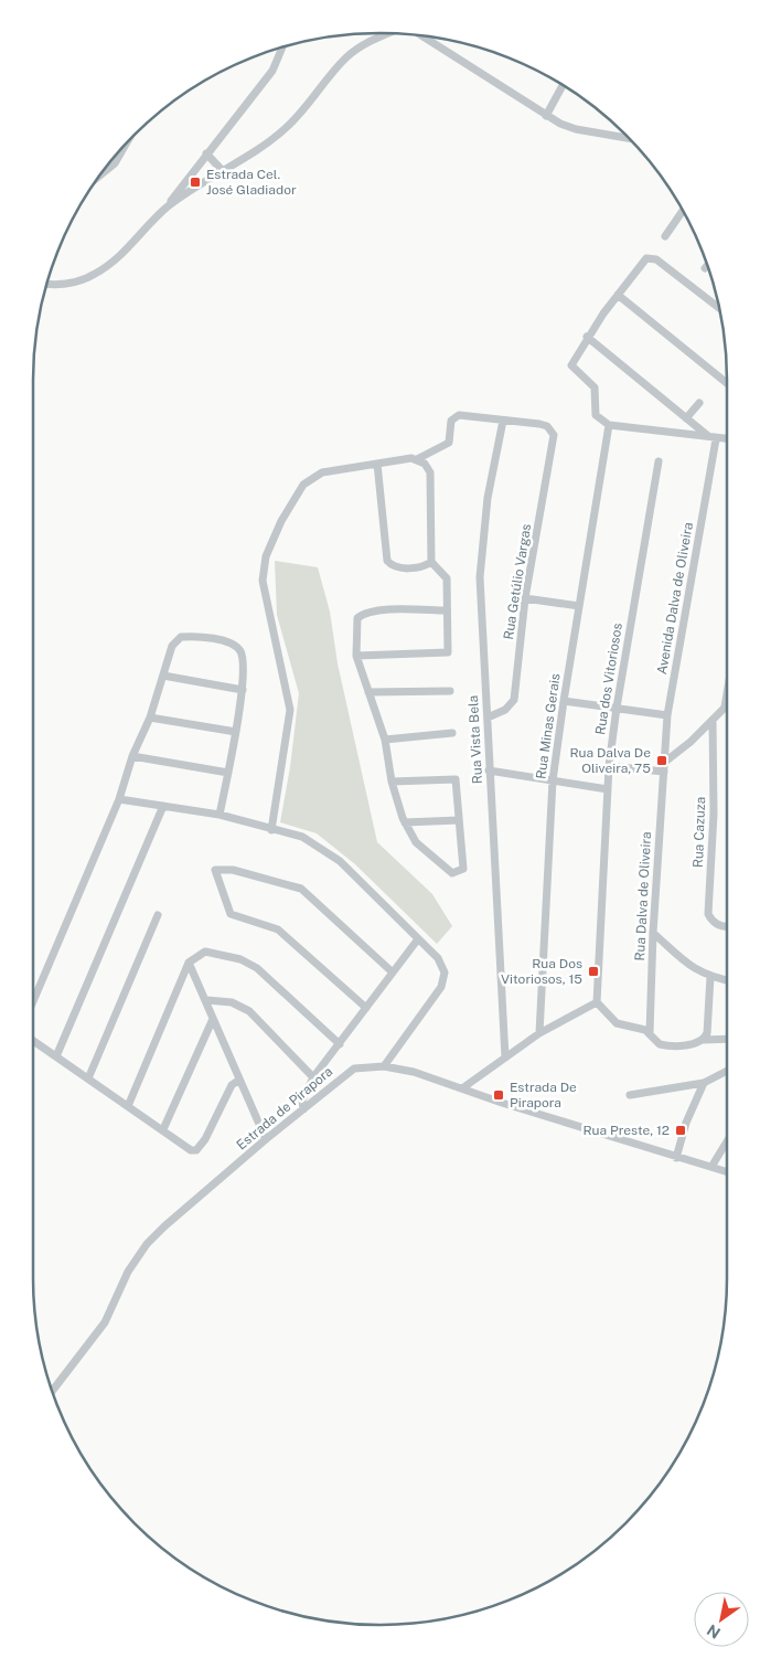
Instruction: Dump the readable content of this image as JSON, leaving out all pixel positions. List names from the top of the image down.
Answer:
{
  "streets": {
    "street": [
      "Rua Getúlio Vargas",
      "Avenida Dalva de Oliveira",
      "Rua dos Vitoriosos",
      "Rua Minas Gerais",
      "Rua Vista Bela",
      "Rua Cazuza",
      "Rua Dalva de Oliveira",
      "Estrada de Pirapora"
    ]
  },
  "crossings": [
    ["Rua Getúlio Vargas", "Rua Vista Bela"],
    ["Avenida Dalva de Oliveira", "Rua Dalva de Oliveira"]
  ],
  "places": {
    "transit": [
      "Estrada Cel. José Gladiador",
      "Rua Dalva De Oliveira, 75",
      "Rua Dos Vitoriosos, 15",
      "Estrada De Pirapora",
      "Rua Preste, 12"
    ]
  },
  "north": "bottom left"
}
